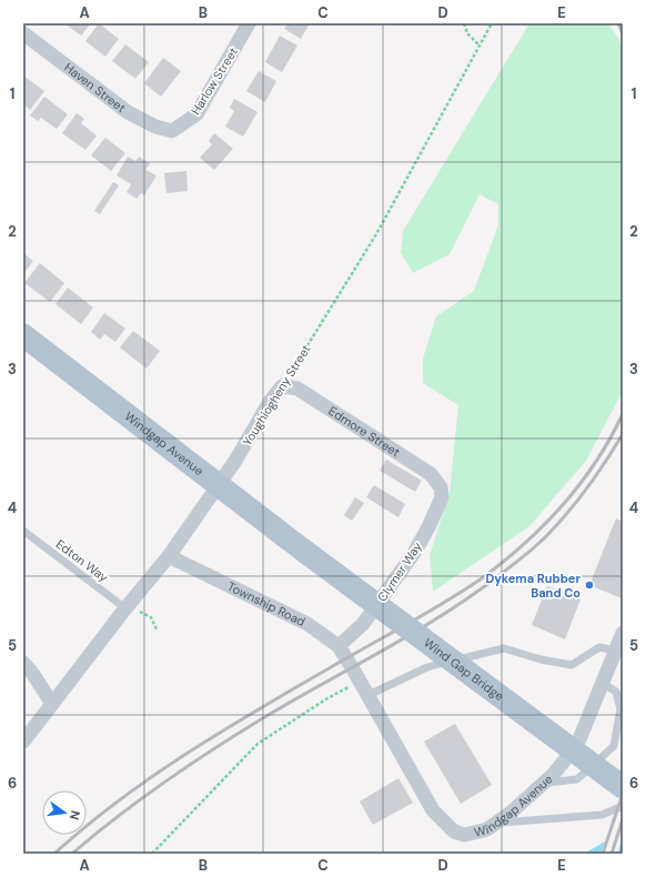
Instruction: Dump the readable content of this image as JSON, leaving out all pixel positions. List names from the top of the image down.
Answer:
{
  "streets": {
    "main road": ["Windgap Avenue", "Wind Gap Bridge"],
    "street": [
      "Harlow Street",
      "Haven Street",
      "Youghiogheny Street",
      "Edmore Street",
      "Clymer Way",
      "Township Road"
    ],
    "lane": ["Edton Way"]
  },
  "crossings": [
    ["Harlow Street", "Haven Street"],
    ["Youghiogheny Street", "Edmore Street"],
    ["Youghiogheny Street", "Windgap Avenue"],
    ["Youghiogheny Street", "Edton Way"],
    ["Youghiogheny Street", "Township Road"],
    ["Edmore Street", "Clymer Way"],
    ["Windgap Avenue", "Township Road"],
    ["Windgap Avenue", "Wind Gap Bridge"],
    ["Clymer Way", "Township Road"]
  ],
  "places": ["Dykema Rubber Band Co"],
  "north": "right",
  "grid": {
    "columns": [
      "A",
      "B",
      "C",
      "D",
      "E"
    ],
    "rows": [
      "1",
      "2",
      "3",
      "4",
      "5",
      "6"
    ]
  }
}
